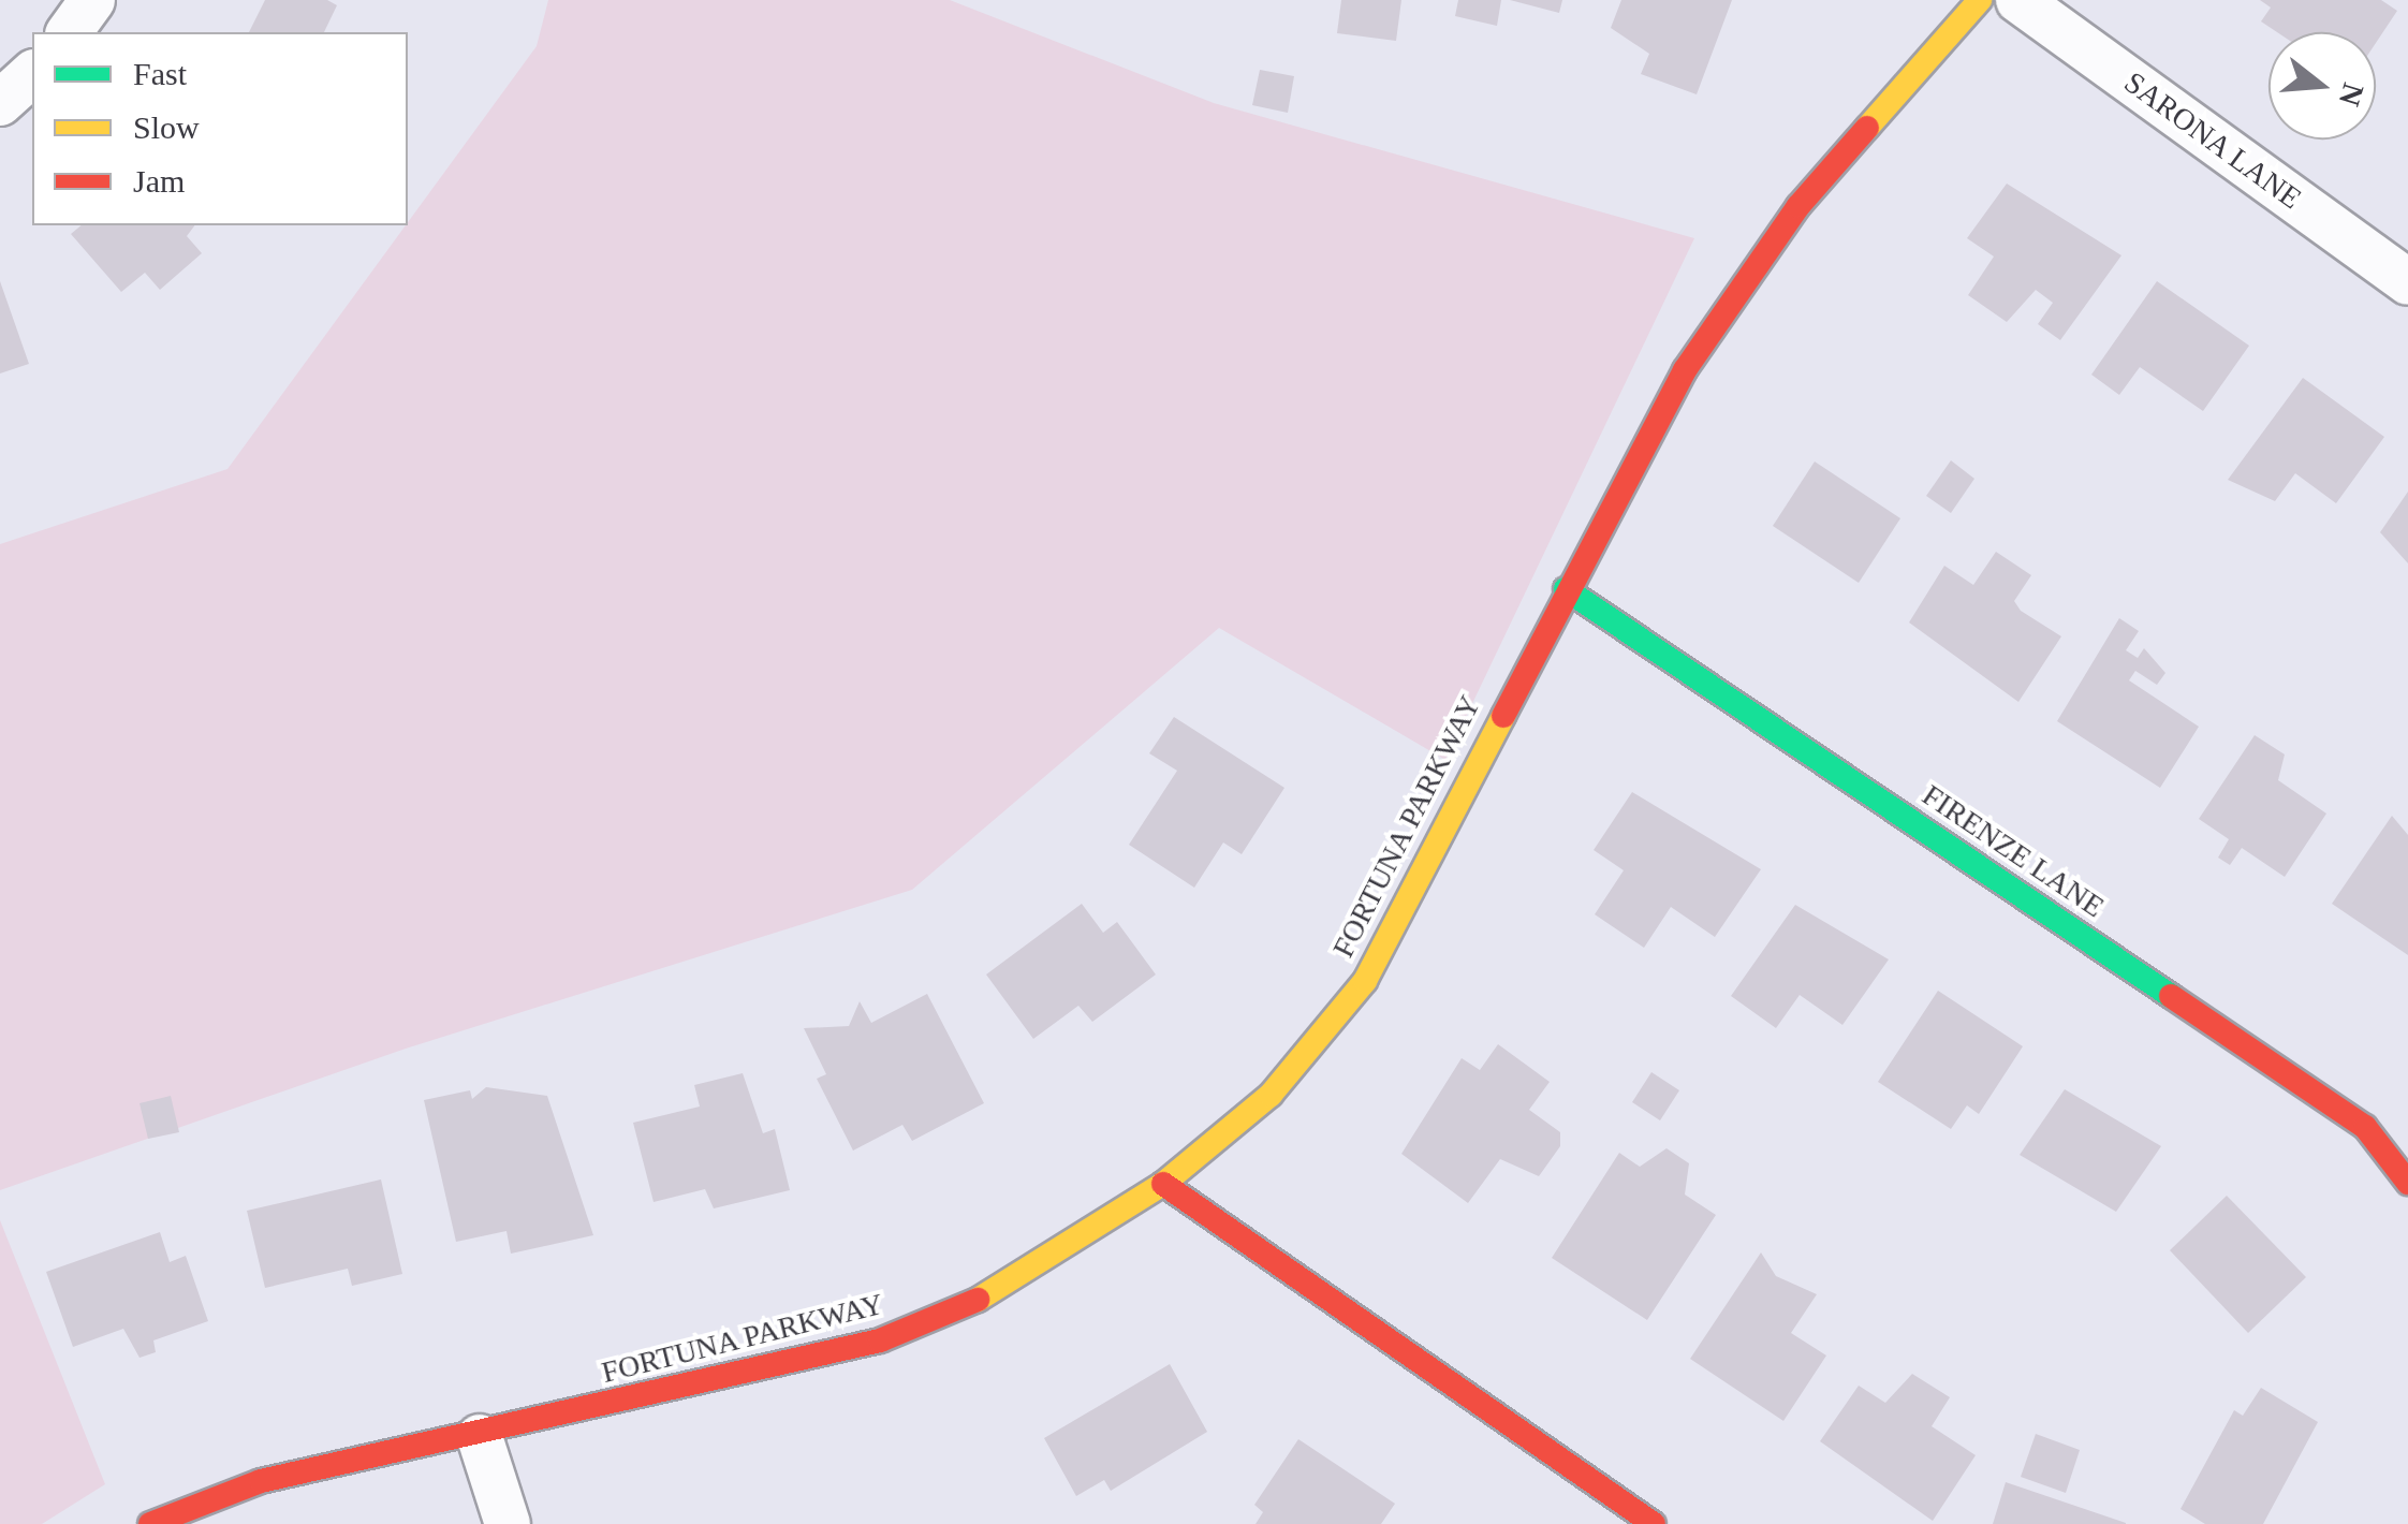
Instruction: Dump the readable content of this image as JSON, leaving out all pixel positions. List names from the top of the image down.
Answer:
{
  "streets": {
    "street": ["SARONA LANE", "FORTUNA PARKWAY", "FIRENZE LANE"]
  },
  "crossings": [
    ["FORTUNA PARKWAY", "FIRENZE LANE"]
  ],
  "legend": ["Fast", "Slow", "Jam"],
  "north": "right"
}
